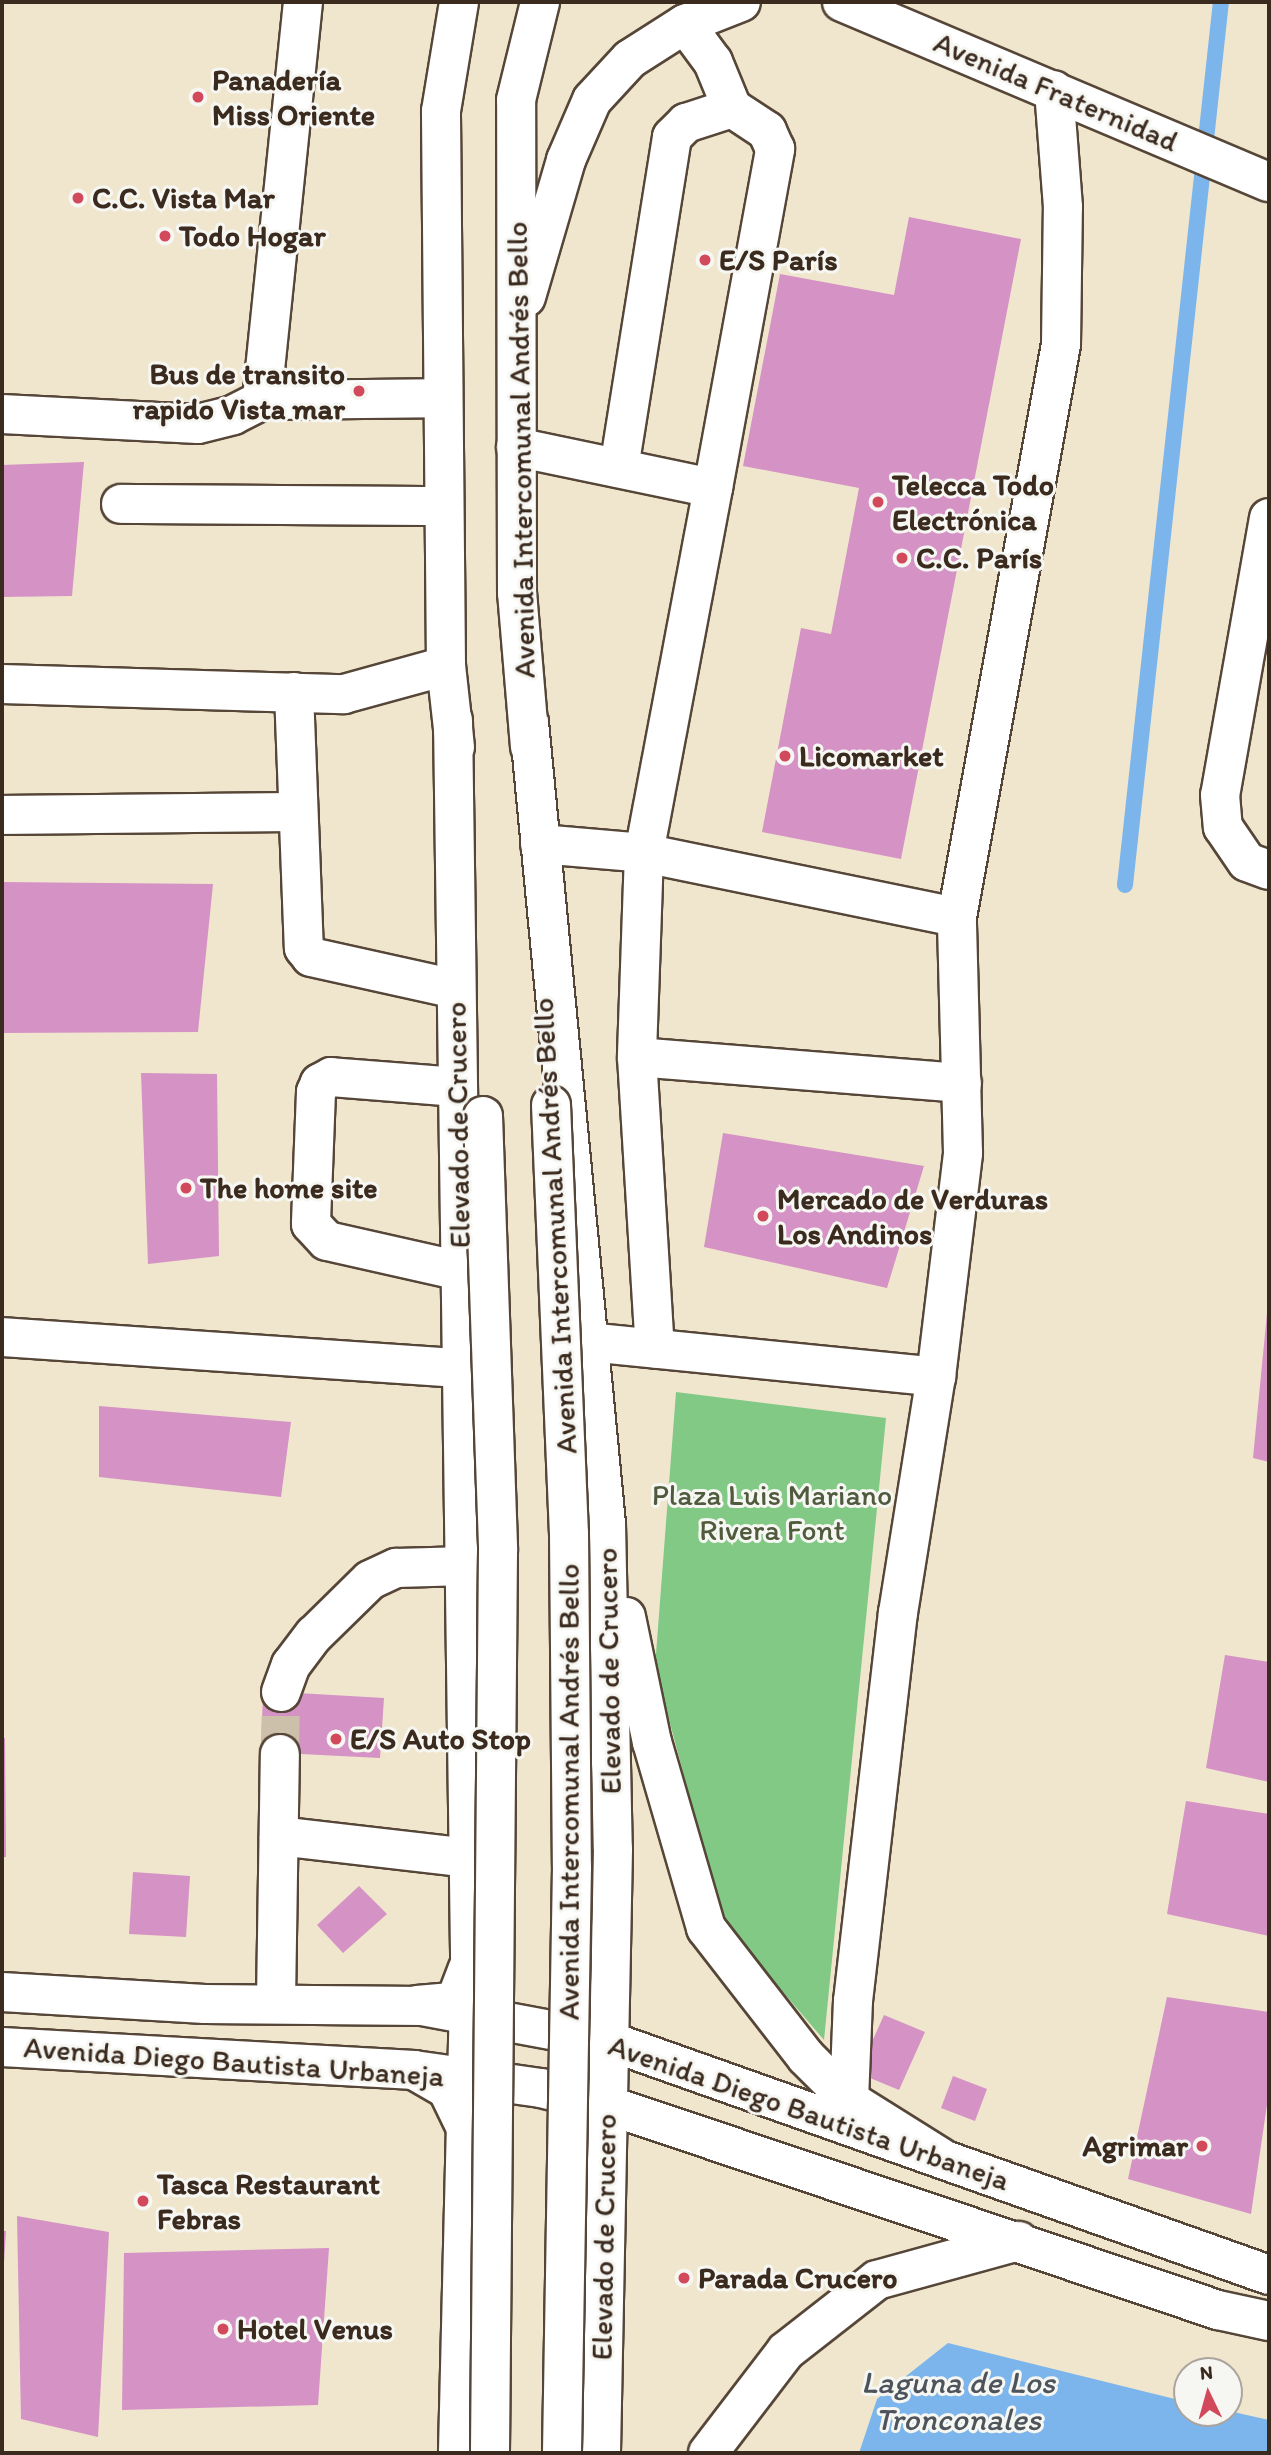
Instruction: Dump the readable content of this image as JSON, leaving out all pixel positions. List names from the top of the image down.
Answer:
{
  "streets": {
    "main road": [
      "Avenida Fraternidad",
      "Avenida Intercomunal Andrés Bello",
      "Elevado de Crucero",
      "Avenida Diego Bautista Urbaneja"
    ]
  },
  "crossings": [
    ["Avenida Intercomunal Andrés Bello", "Elevado de Crucero"],
    ["Elevado de Crucero", "Avenida Diego Bautista Urbaneja"]
  ],
  "water": ["Laguna de Los Tronconales"],
  "parks": ["Plaza Luis Mariano Rivera Font"],
  "places": [
    "Panadería Miss Oriente",
    "C.C. Vista Mar",
    "Todo Hogar",
    "E/S París",
    "Bus de transito rapido Vista mar",
    "Telecca Todo Electrónica",
    "C.C. París",
    "Licomarket",
    "The home site",
    "Mercado de Verduras Los Andinos",
    "E/S Auto Stop",
    "Agrimar",
    "Tasca Restaurant Febras",
    "Parada Crucero",
    "Hotel Venus"
  ],
  "north": "top"
}
